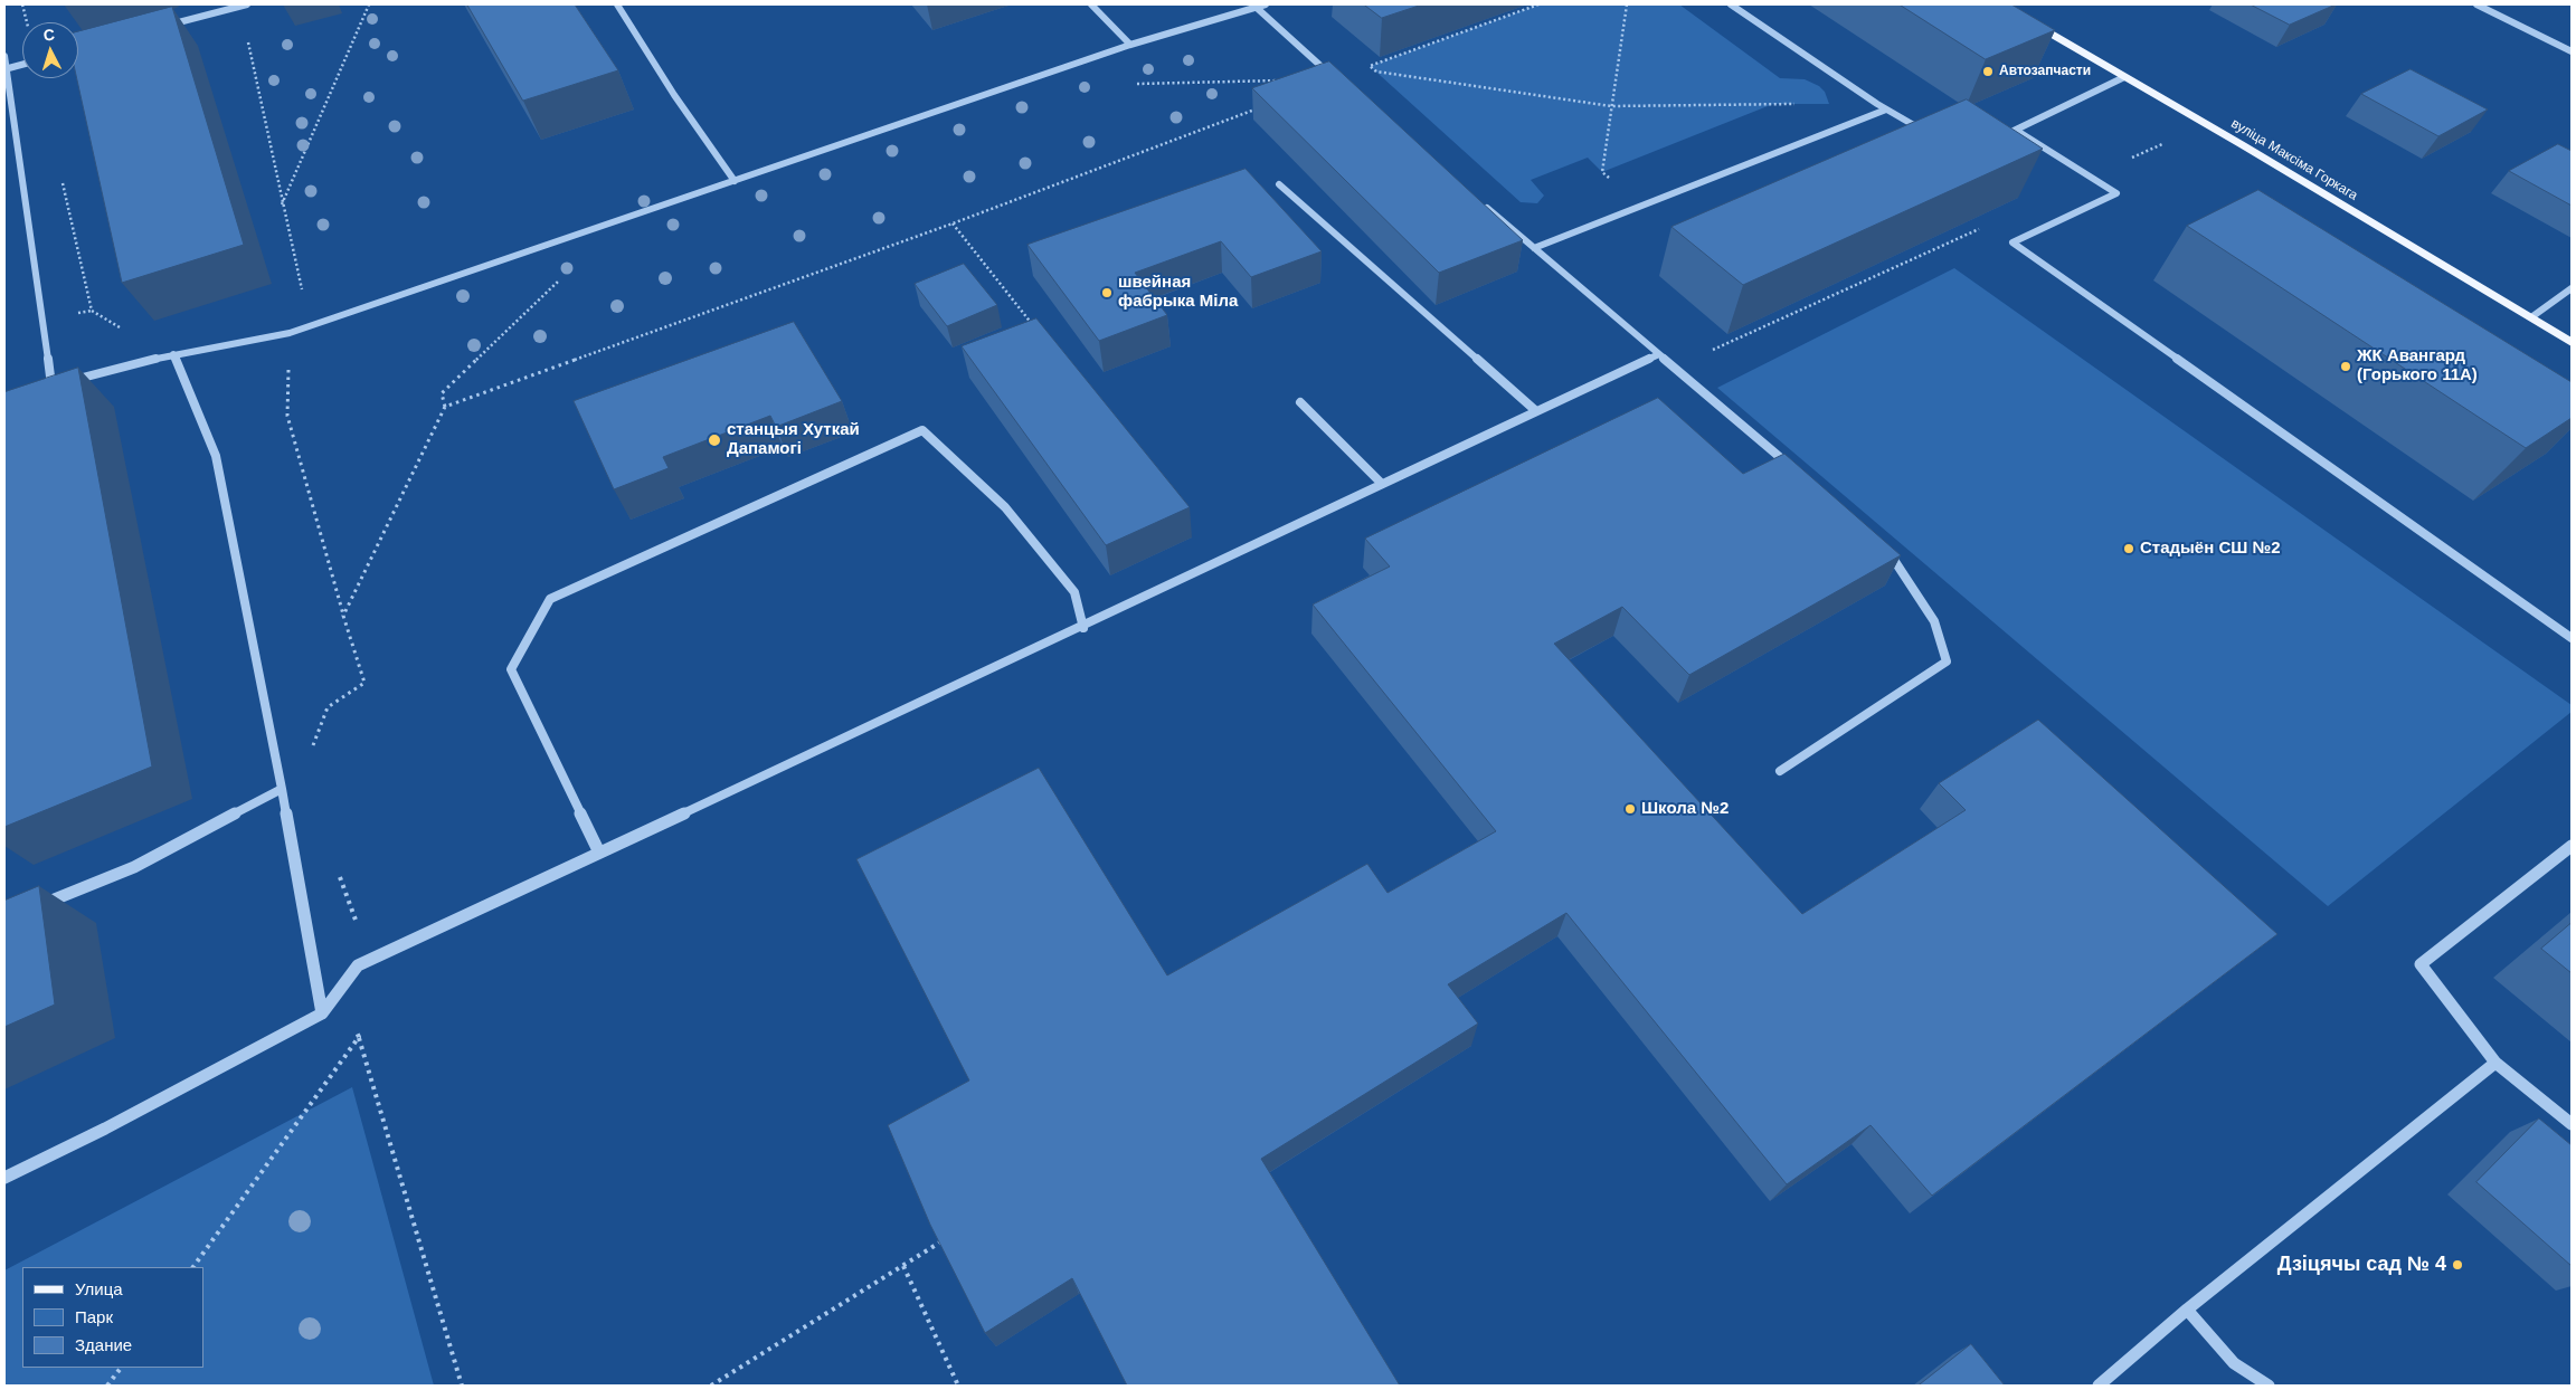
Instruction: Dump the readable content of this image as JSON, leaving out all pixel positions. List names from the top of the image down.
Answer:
{
  "streets": {
    "main road": ["вуліца Максіма Горкага"]
  },
  "places": [
    "Автозапчасти",
    "швейная фабрыка Міла",
    "ЖК Авангард (Горького 11А)",
    "станцыя Хуткай Дапамогі",
    "Стадыён СШ №2",
    "Школа №2",
    "Дзіцячы сад № 4"
  ],
  "legend": ["Улица", "Парк", "Здание"],
  "north": "top"
}
